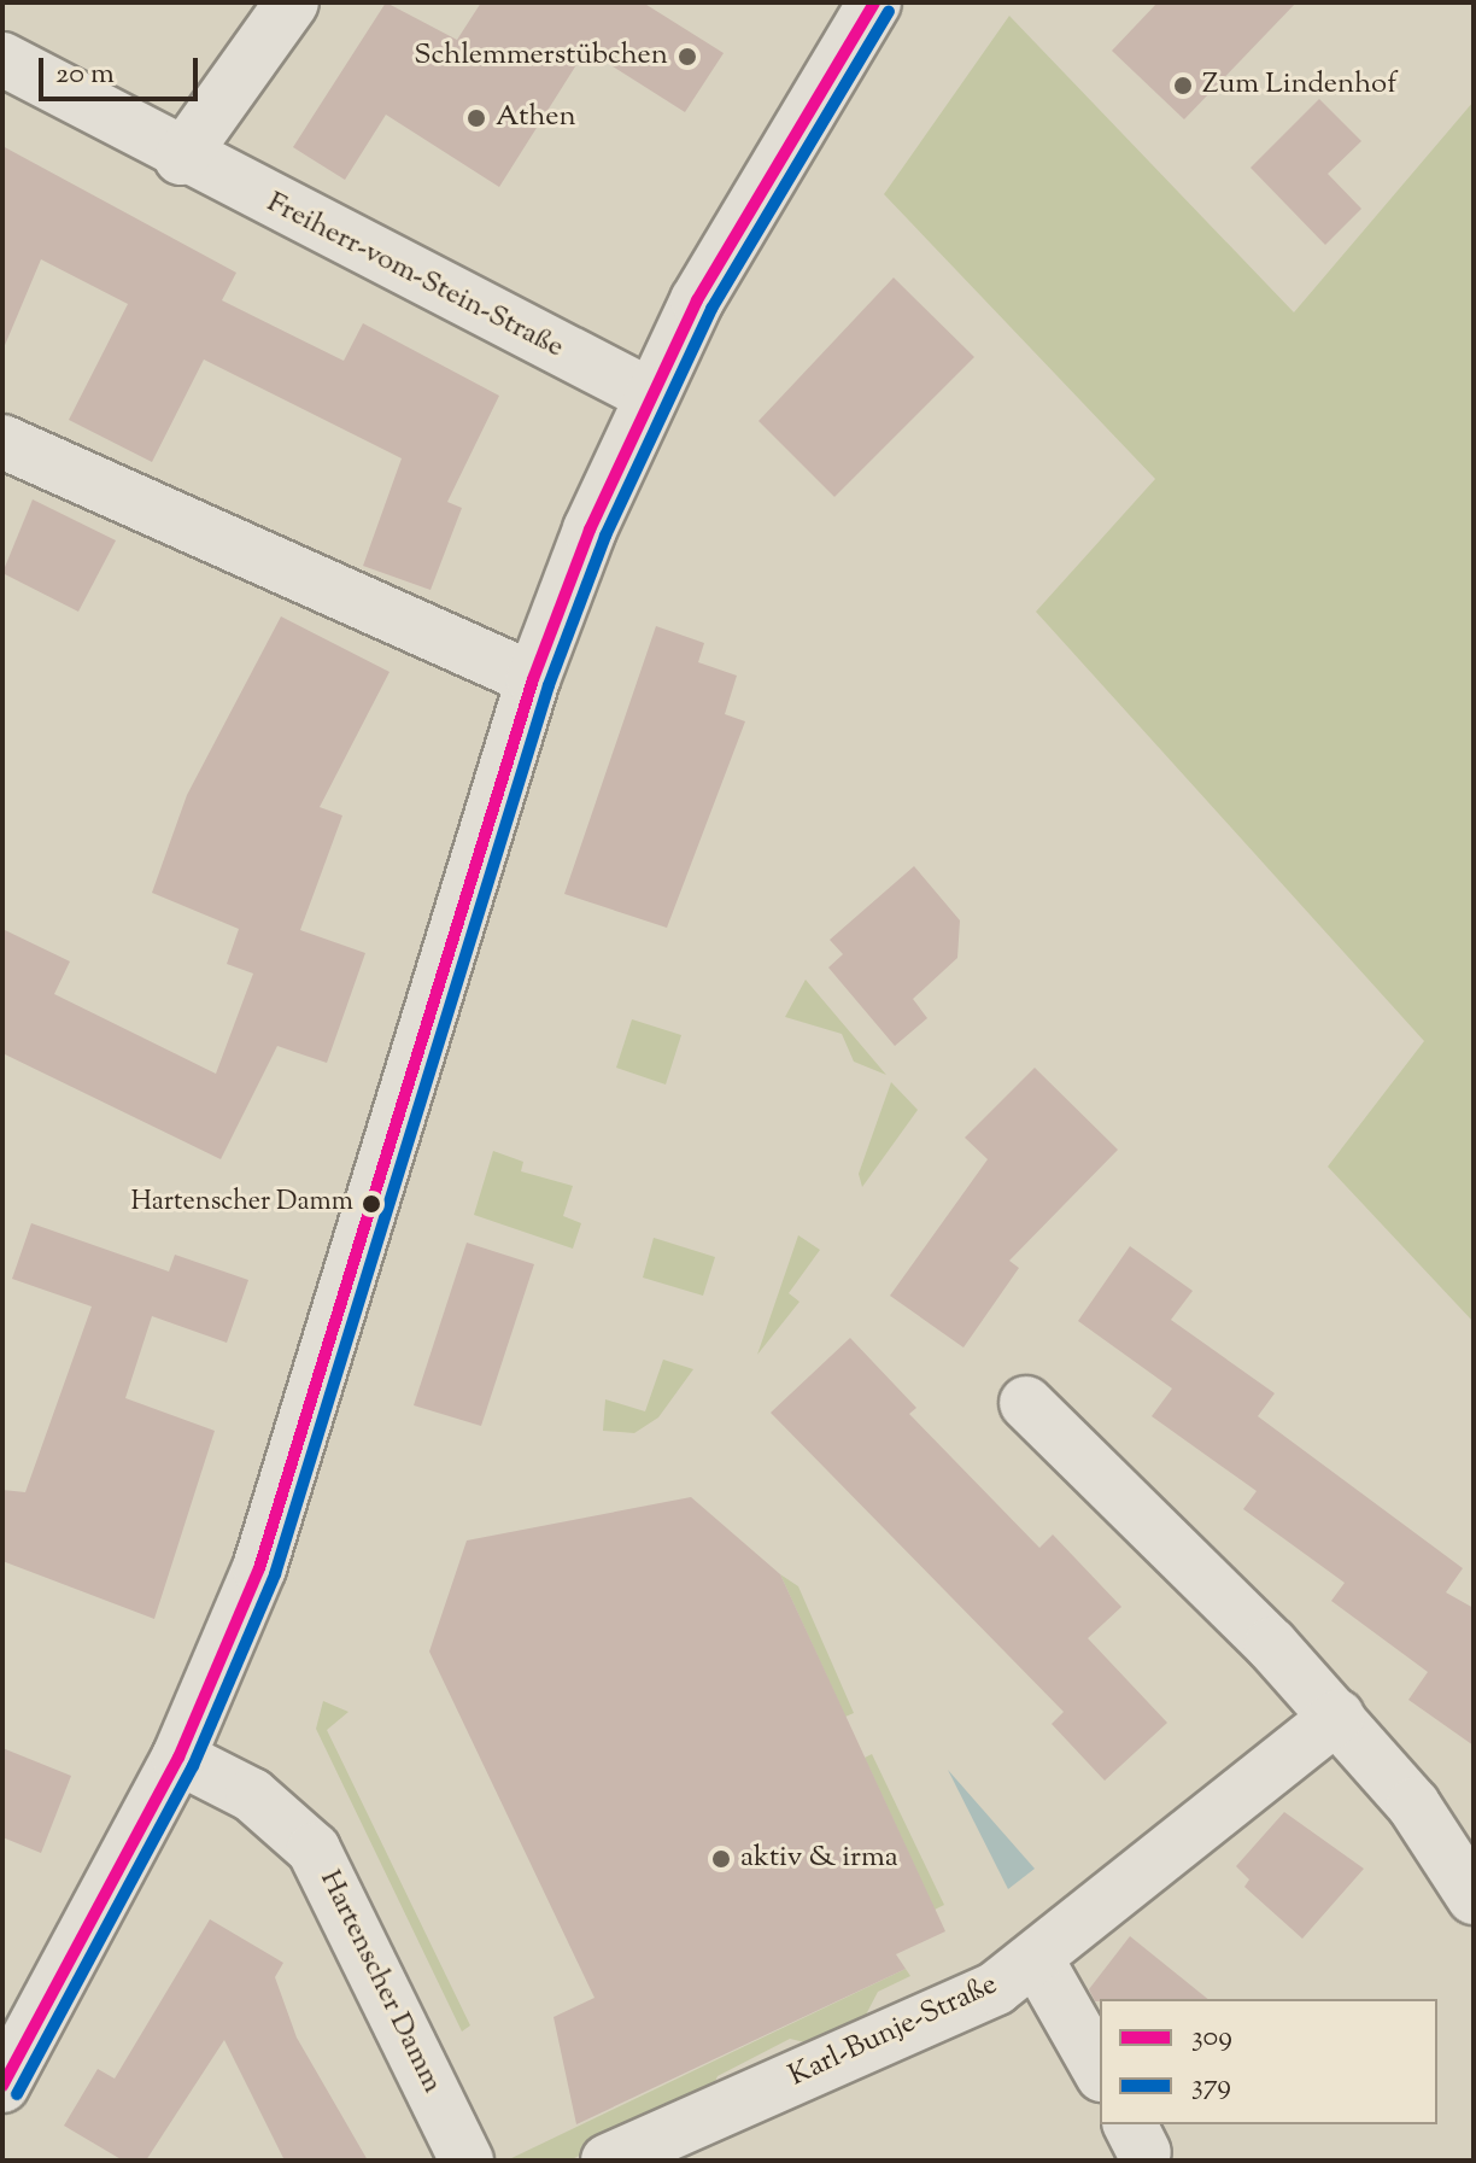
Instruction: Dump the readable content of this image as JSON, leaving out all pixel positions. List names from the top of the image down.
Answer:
{
  "streets": {
    "street": ["Freiherr-vom-Stein-Straße", "Hartenscher Damm", "Karl-Bunje-Straße"]
  },
  "places": [
    "Schlemmerstübchen",
    "Zum Lindenhof",
    "Athen",
    "Hartenscher Damm",
    "aktiv & irma"
  ],
  "lines": ["transit line 309", "transit line 379"],
  "legend": ["309", "379"],
  "scale_bar": "20 m"
}
